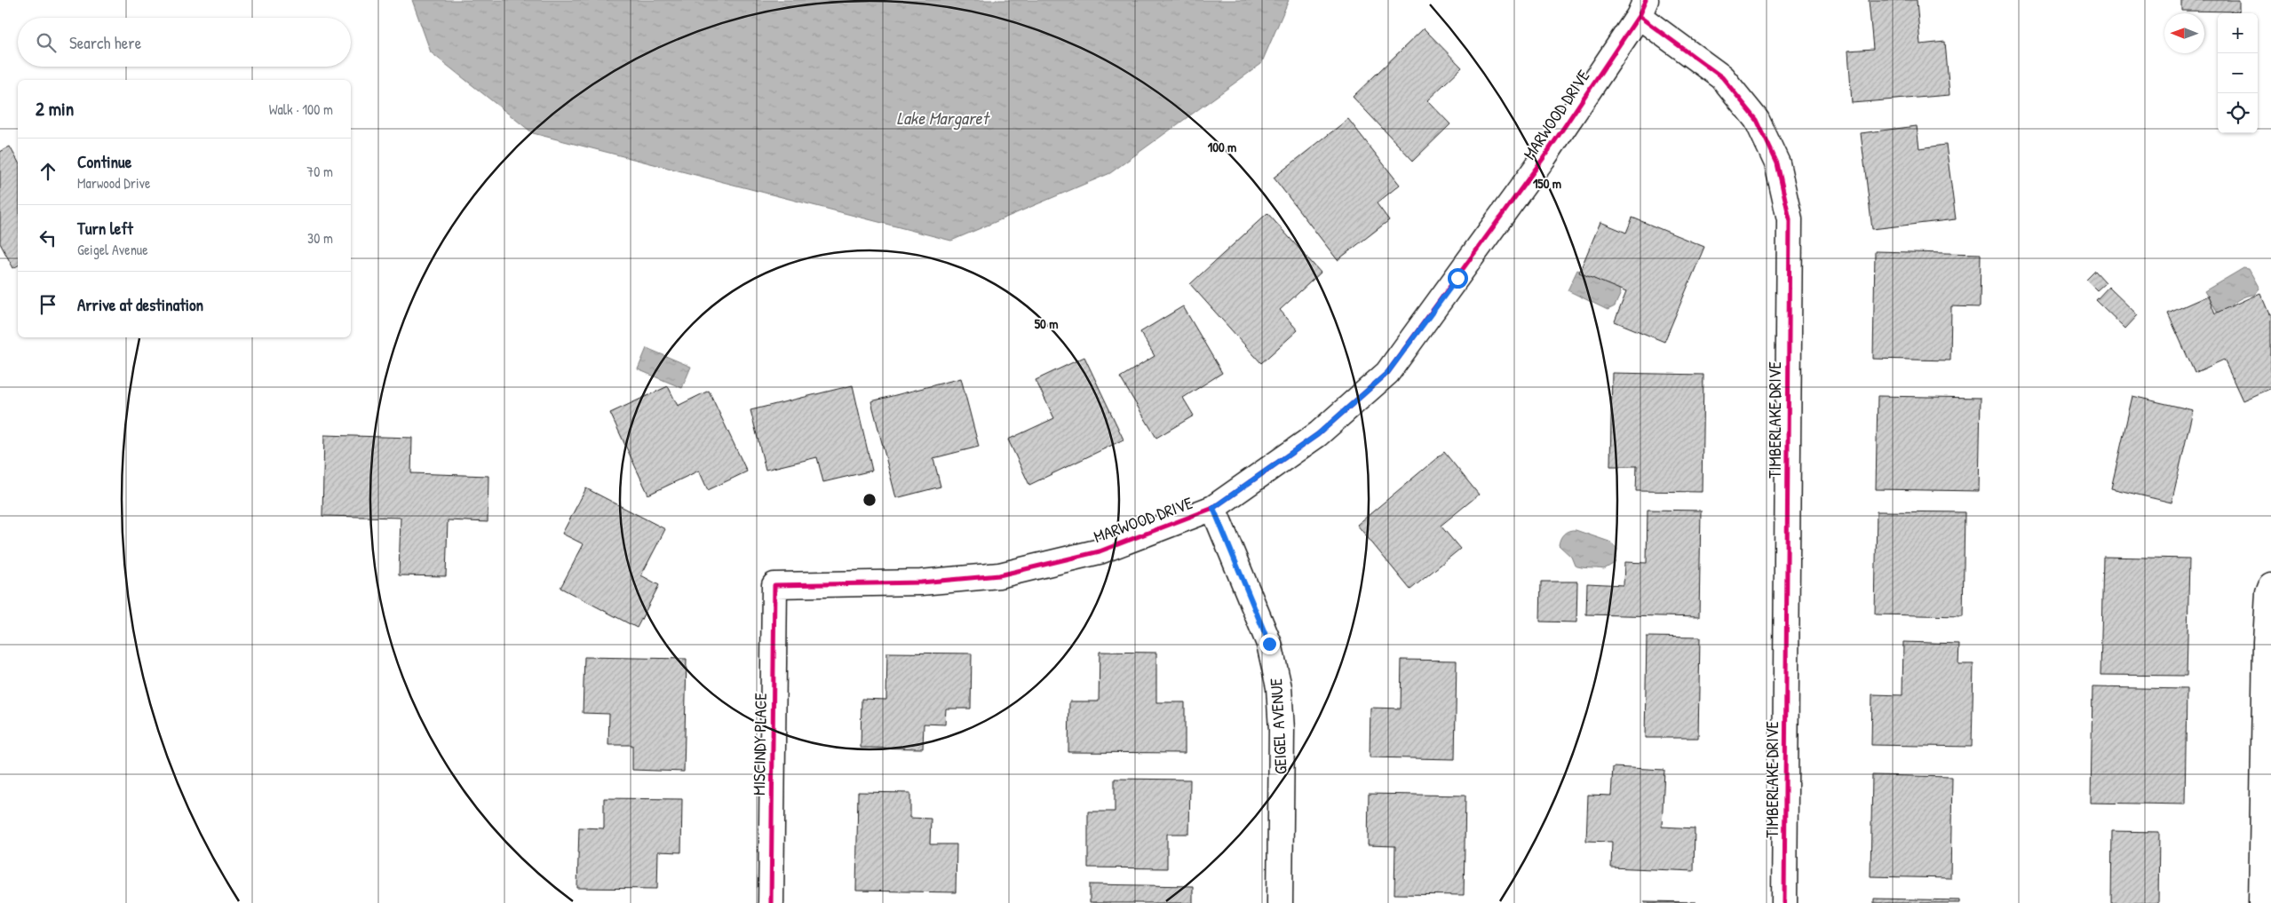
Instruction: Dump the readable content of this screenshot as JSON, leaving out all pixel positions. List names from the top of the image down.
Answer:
{
  "streets": {
    "street": [
      "MARWOOD DRIVE",
      "TIMBERLAKE DRIVE",
      "GEIGEL AVENUE",
      "MISCINDY PLACE"
    ]
  },
  "crossings": [
    ["MARWOOD DRIVE", "TIMBERLAKE DRIVE"],
    ["MARWOOD DRIVE", "GEIGEL AVENUE"],
    ["MARWOOD DRIVE", "MISCINDY PLACE"]
  ],
  "water": ["Lake Margaret"],
  "north": "left",
  "page": {
    "map_buttons": ["+", "−"],
    "search": "Search here",
    "heading": ["2 min", "Walk · 100 m"],
    "list": [
      ["Continue", "Marwood Drive", "70 m"],
      ["Turn left", "Geigel Avenue", "30 m"],
      "Arrive at destination"
    ]
  },
  "rings": ["100 m", "150 m", "50 m"]
}
